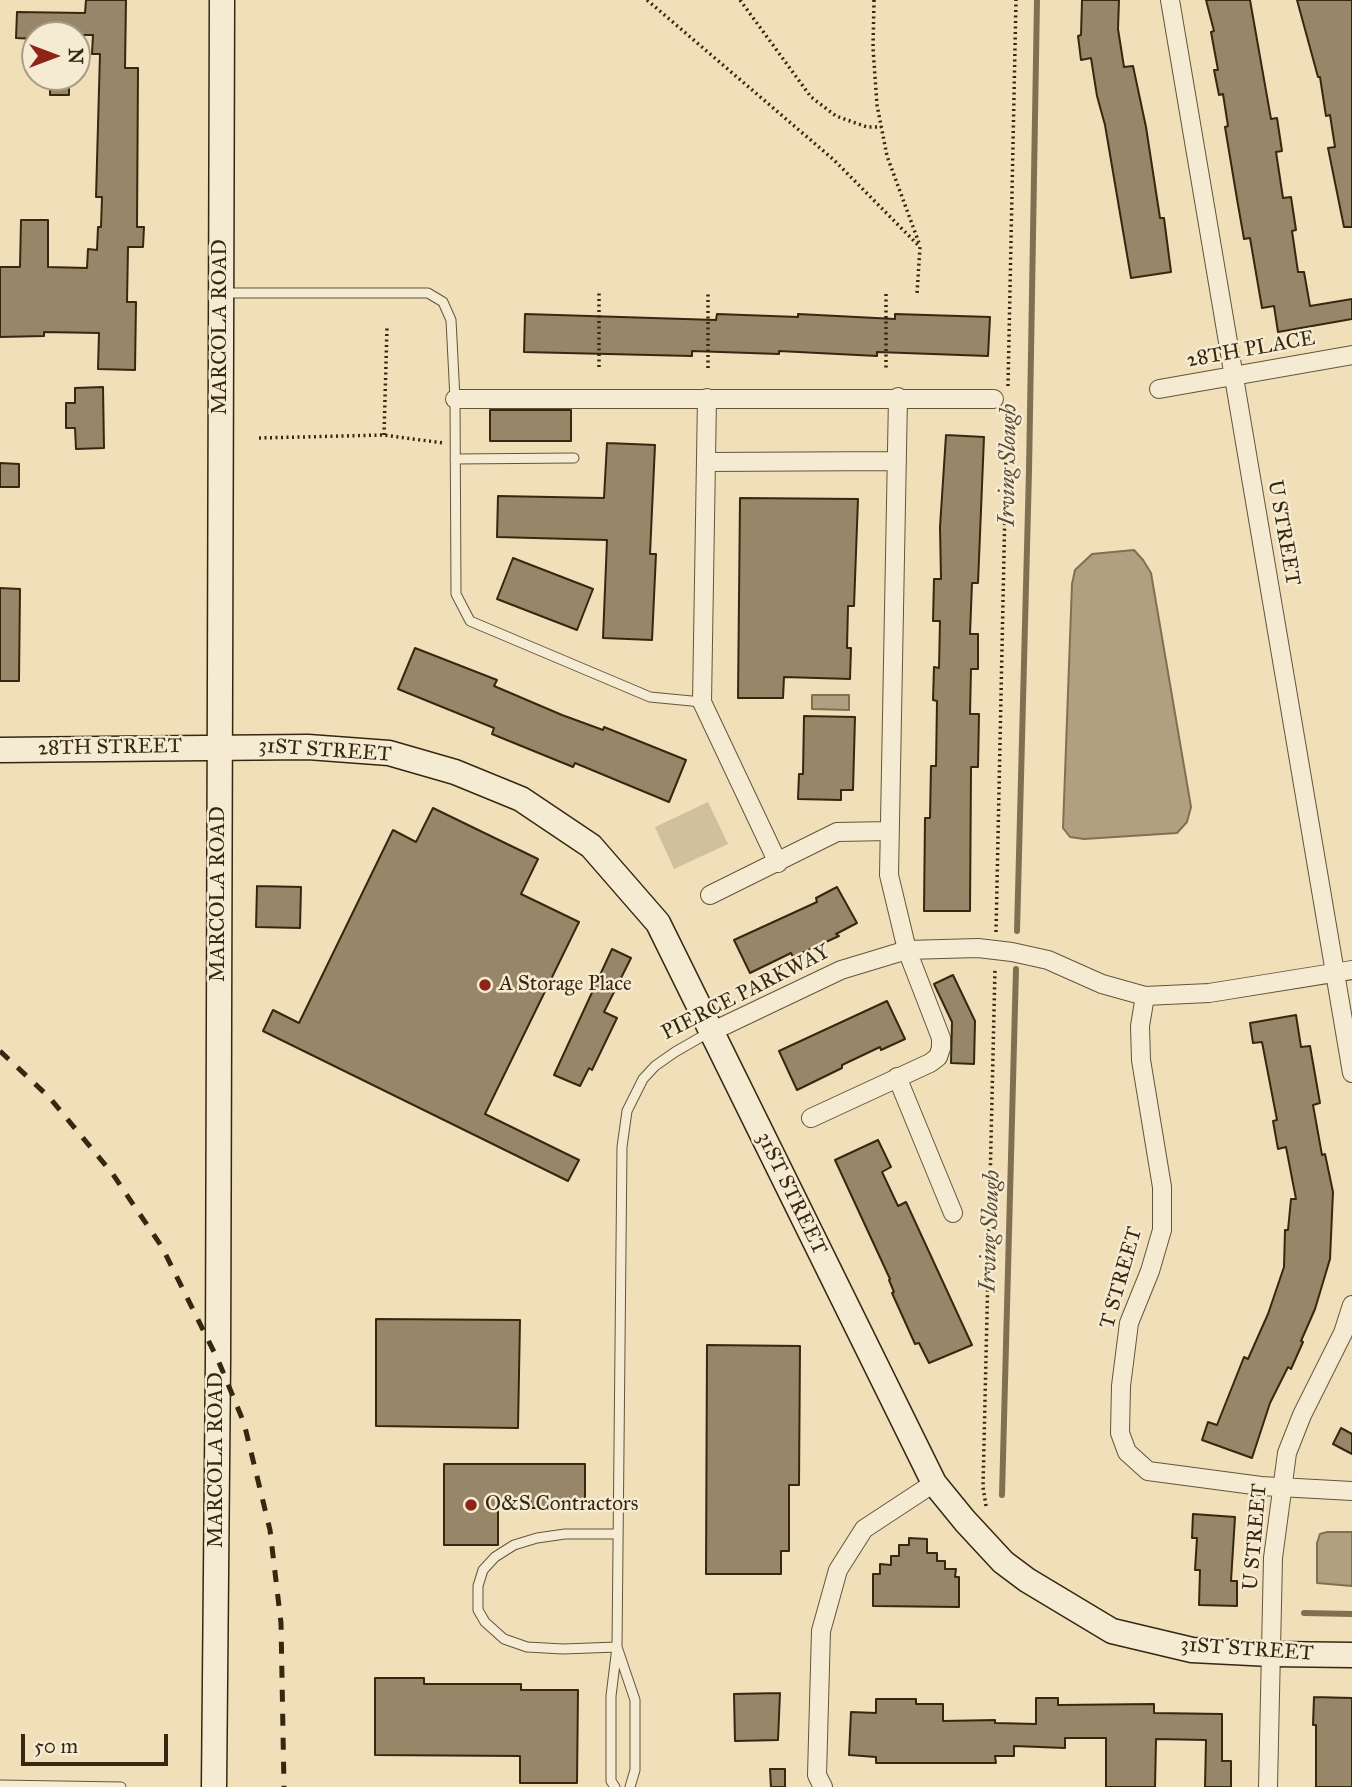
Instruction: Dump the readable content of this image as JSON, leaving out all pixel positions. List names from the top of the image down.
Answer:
{
  "streets": {
    "main road": ["MARCOLA ROAD", "28TH STREET", "31ST STREET"],
    "street": [
      "28TH PLACE",
      "U STREET",
      "PIERCE PARKWAY",
      "T STREET"
    ]
  },
  "crossings": [
    ["MARCOLA ROAD", "28TH STREET"],
    ["MARCOLA ROAD", "31ST STREET"],
    ["28TH PLACE", "U STREET"],
    ["U STREET", "31ST STREET"],
    ["U STREET", "PIERCE PARKWAY"],
    ["U STREET", "T STREET"],
    ["28TH STREET", "31ST STREET"],
    ["31ST STREET", "PIERCE PARKWAY"],
    ["PIERCE PARKWAY", "T STREET"]
  ],
  "water": ["Irving Slough"],
  "places": ["A Storage Place", "O&S Contractors"],
  "scale_bar": "50 m",
  "north": "right"
}
